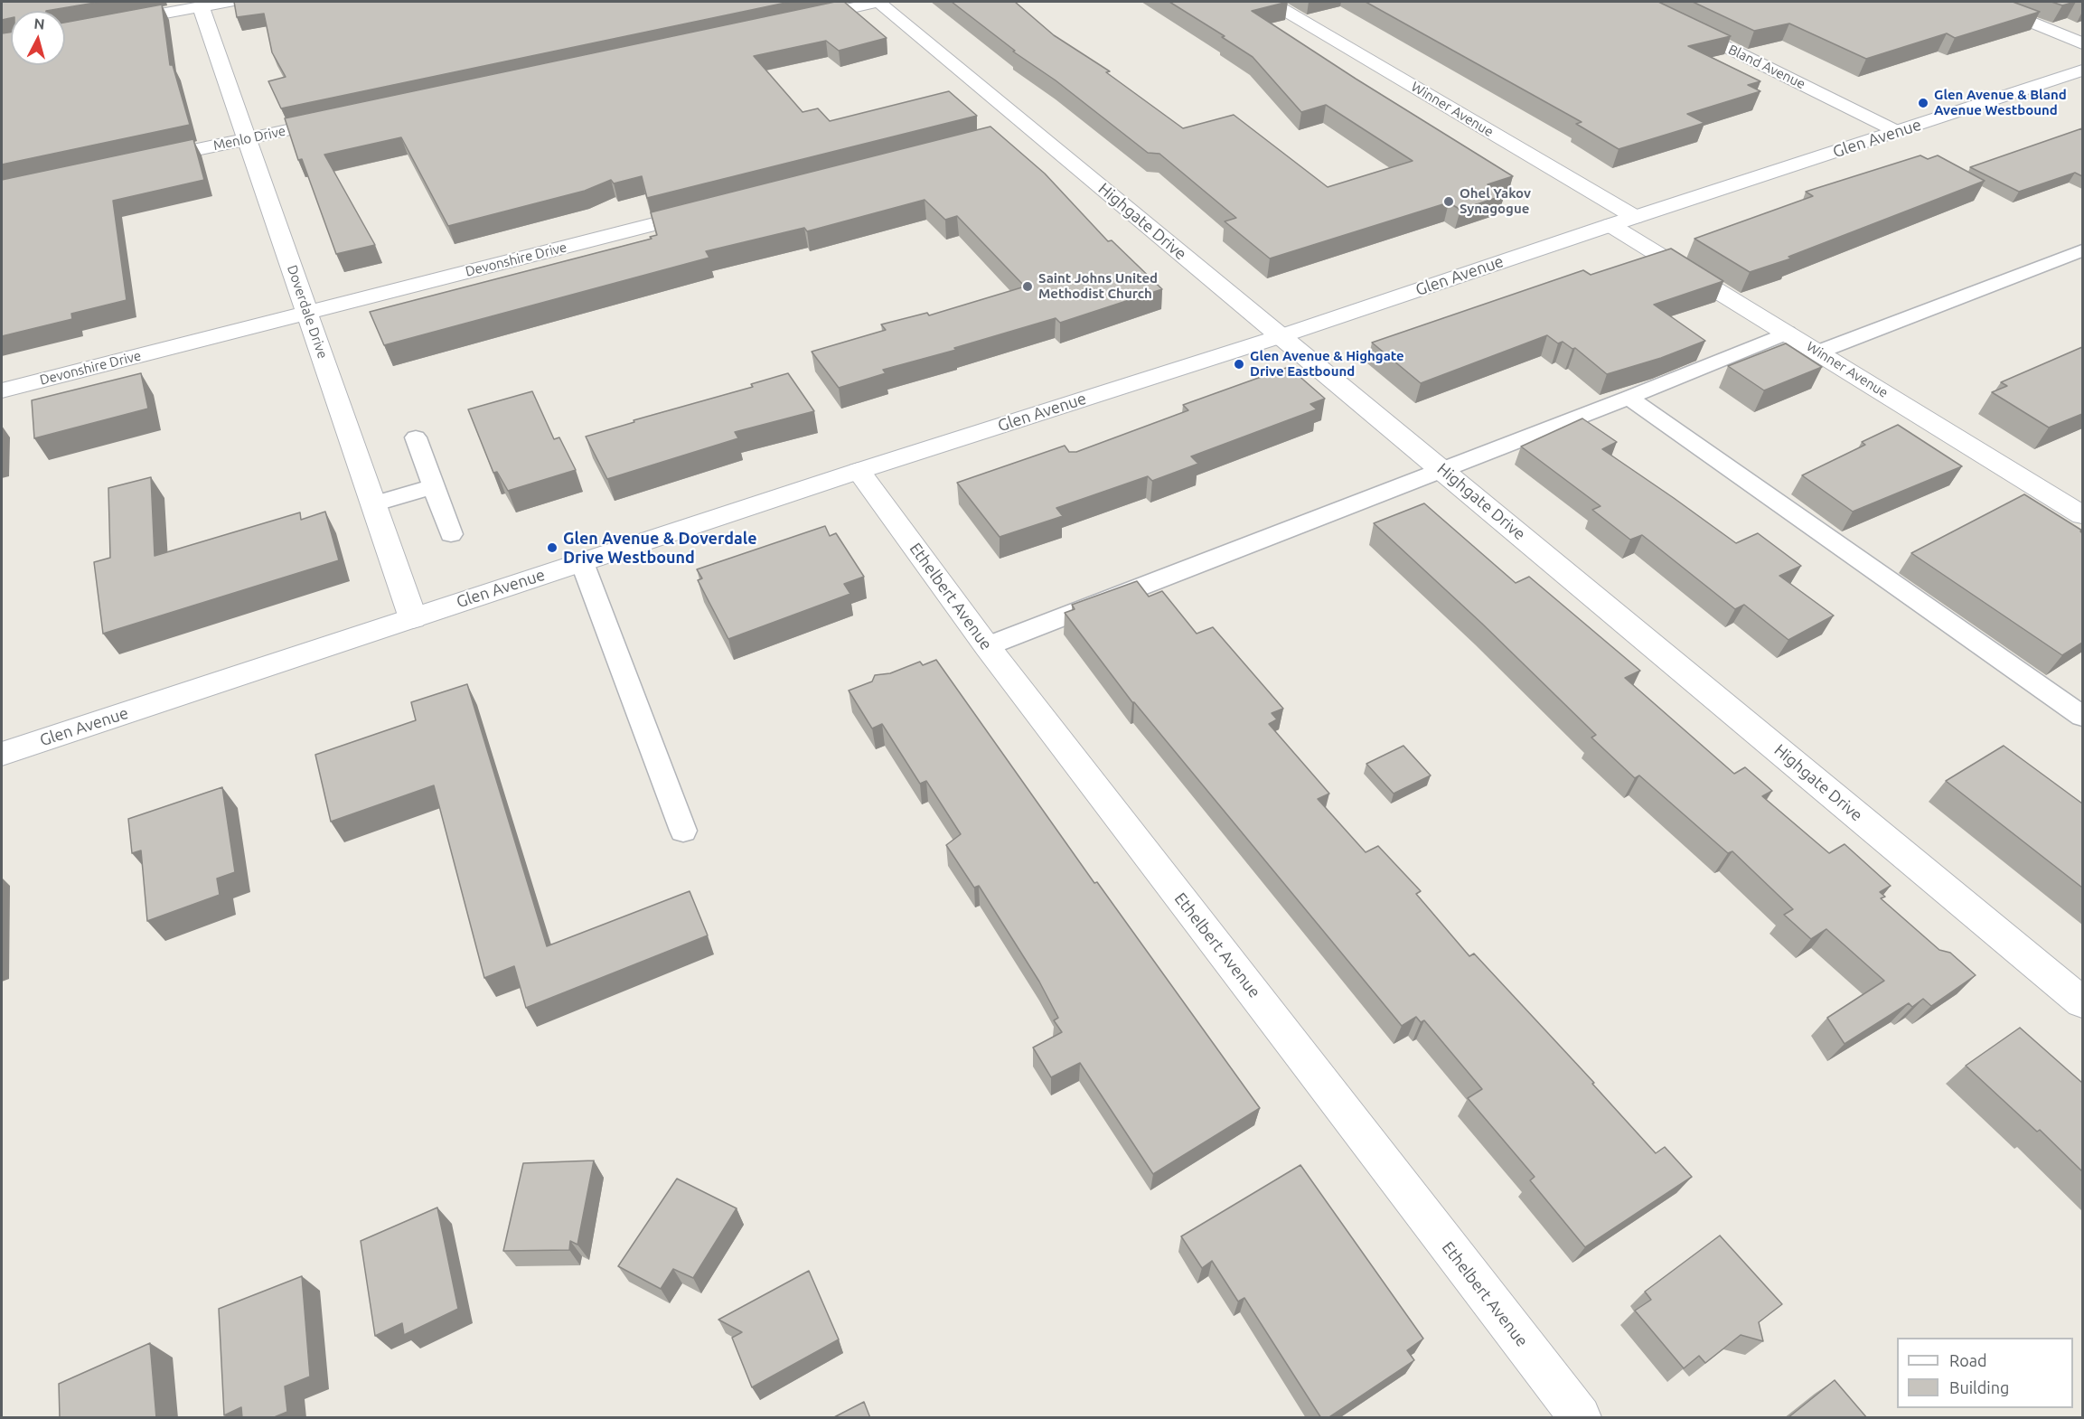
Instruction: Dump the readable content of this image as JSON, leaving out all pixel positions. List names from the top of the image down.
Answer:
{
  "streets": {
    "street": [
      "Bland Avenue",
      "Winner Avenue",
      "Menlo Drive",
      "Glen Avenue",
      "Highgate Drive",
      "Devonshire Drive",
      "Doverdale Drive",
      "Ethelbert Avenue"
    ]
  },
  "crossings": [
    ["Bland Avenue", "Glen Avenue"],
    ["Winner Avenue", "Glen Avenue"],
    ["Menlo Drive", "Doverdale Drive"],
    ["Glen Avenue", "Highgate Drive"],
    ["Glen Avenue", "Doverdale Drive"],
    ["Glen Avenue", "Ethelbert Avenue"],
    ["Devonshire Drive", "Doverdale Drive"]
  ],
  "places": [
    "Glen Avenue & Bland Avenue Westbound",
    "Ohel Yakov Synagogue",
    "Saint Johns United Methodist Church",
    "Glen Avenue & Highgate Drive Eastbound",
    "Glen Avenue & Doverdale Drive Westbound"
  ],
  "legend": ["Road", "Building"],
  "north": "top"
}
